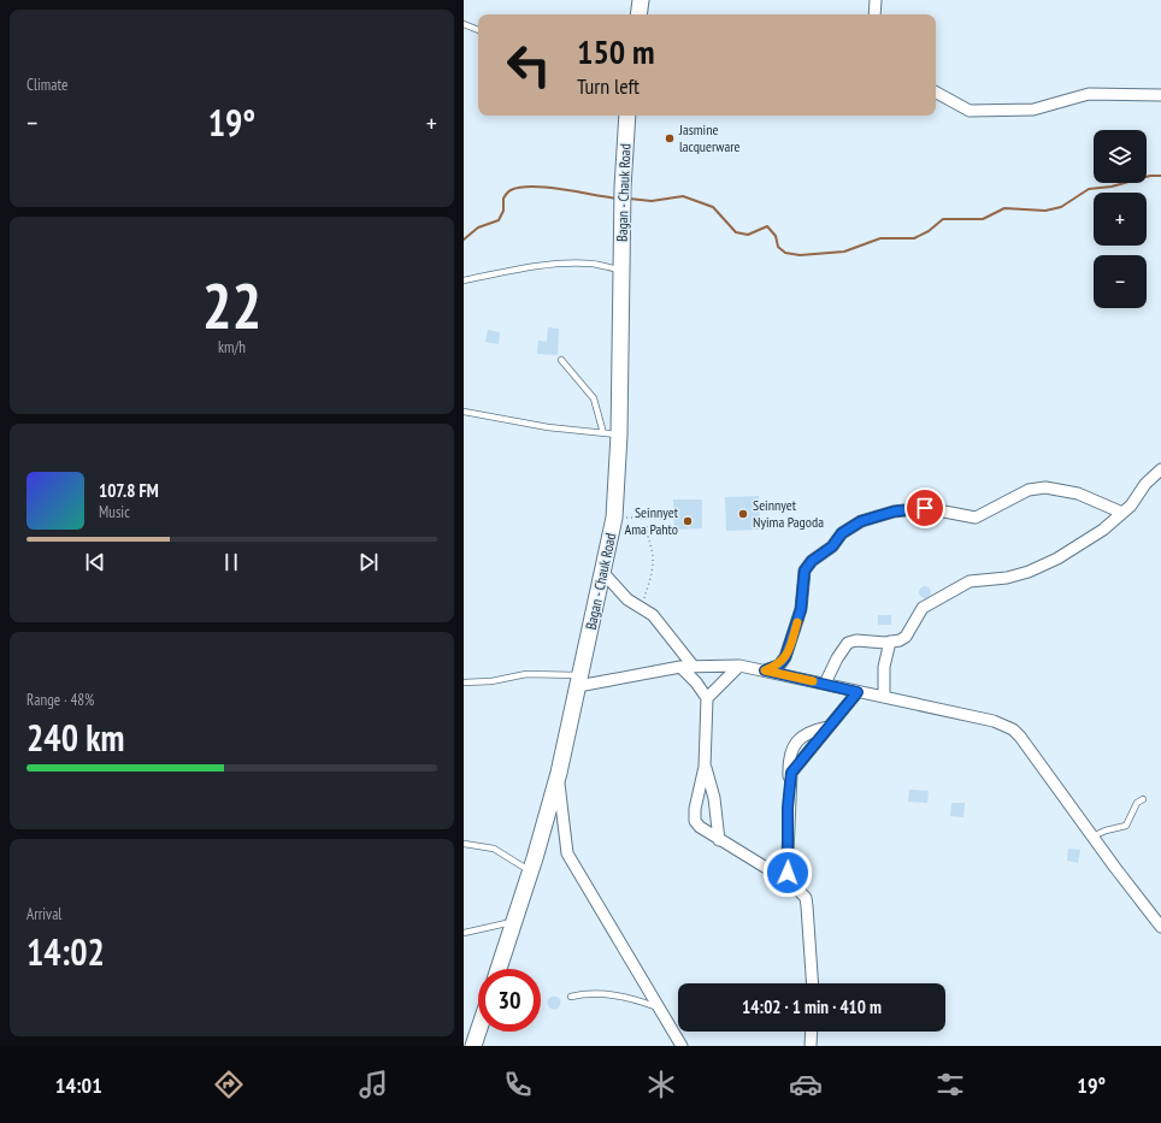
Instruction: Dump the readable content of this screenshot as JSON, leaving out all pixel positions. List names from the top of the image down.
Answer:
{
  "streets": {
    "main road": ["Bagan - Chauk Road"]
  },
  "places": ["Jasmine lacquerware", "Seinnyet Nyima Pagoda", "Seinnyet Ama Pahto"],
  "page": {
    "tile": [
      "Climate",
      ["22", "km/h"],
      ["Range · 48%", "240 km"],
      ["Arrival", "14:02"]
    ],
    "turn": ["150 m", "Turn left"],
    "heat": ["−", "19°", "+"],
    "map_buttons": ["+", "−"],
    "song": ["107.8 FM", "Music"],
    "limit": "30",
    "trip": "14:02 · 1 min · 410 m",
    "tabs": ["14:01", "19°"]
  }
}
